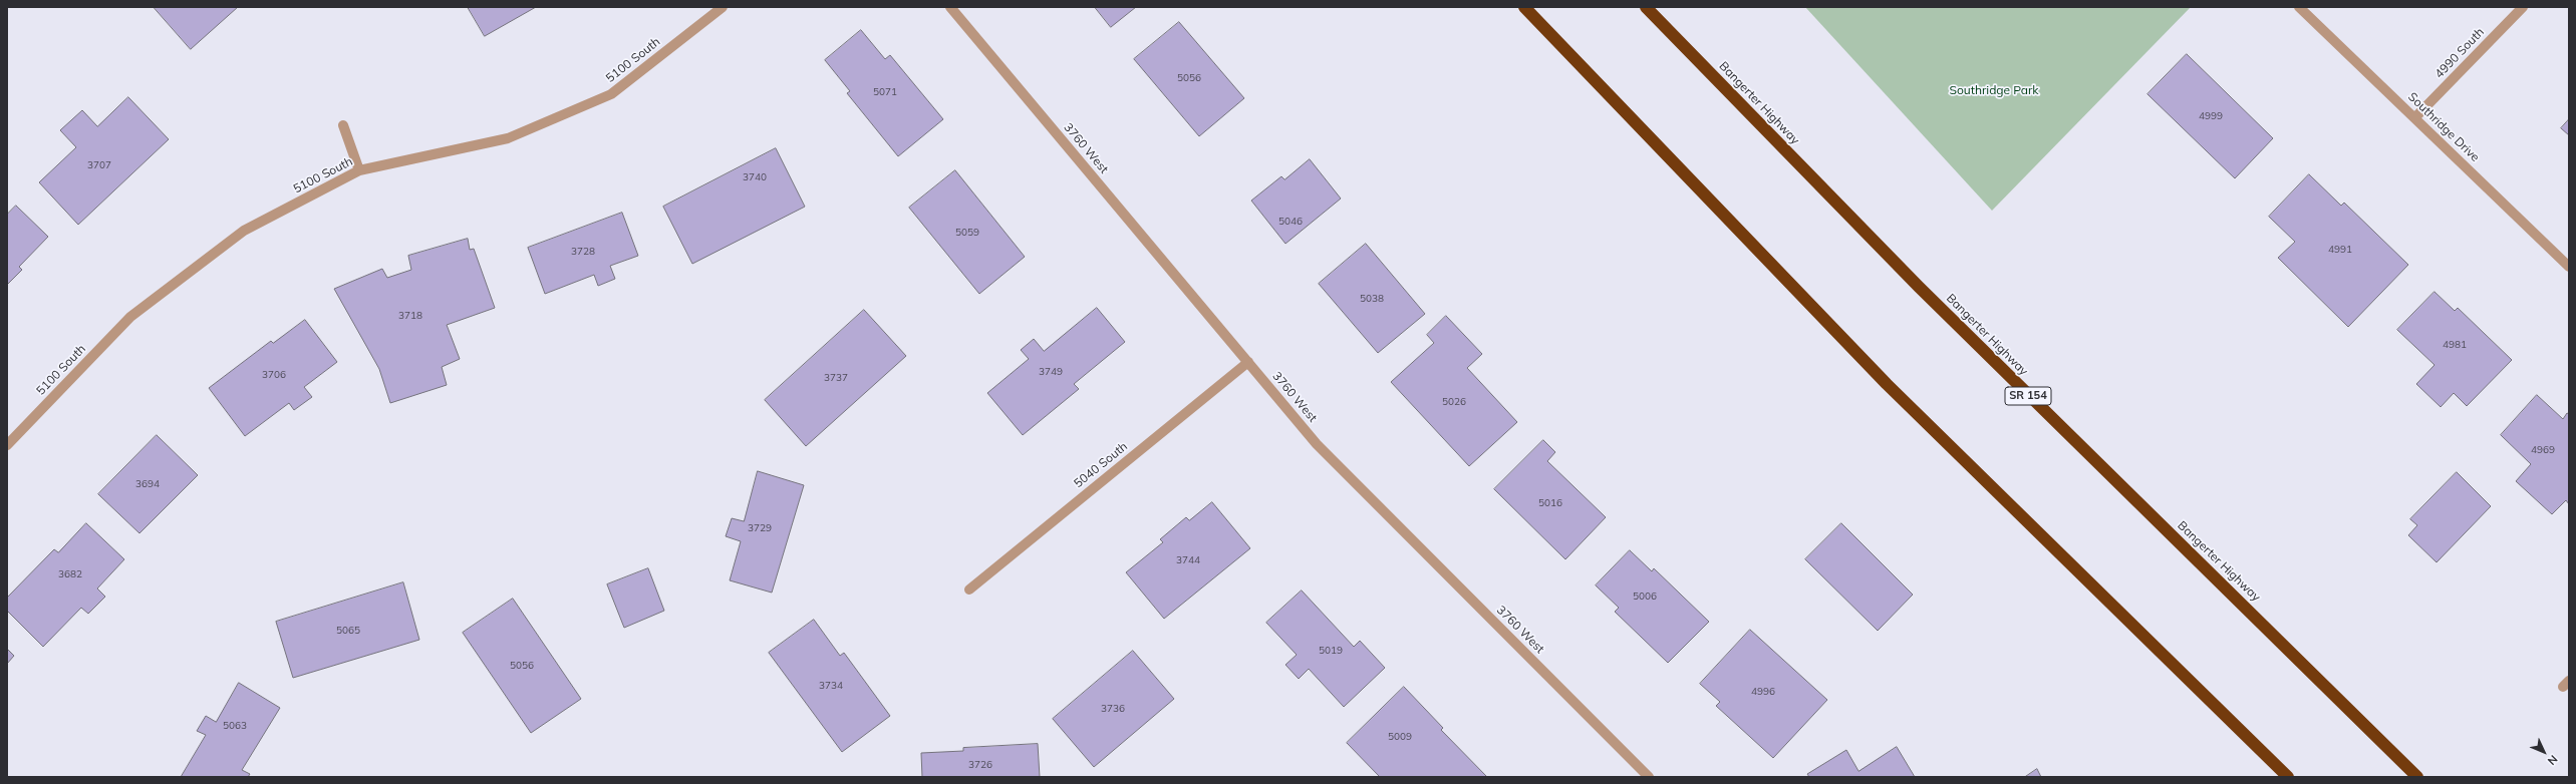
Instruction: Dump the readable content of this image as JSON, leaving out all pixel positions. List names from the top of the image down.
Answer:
{
  "streets": {
    "highway": ["Bangerter Highway", "SR 154"],
    "street": [
      "4990 South",
      "5100 South",
      "Southridge Drive",
      "3760 West",
      "5040 South"
    ]
  },
  "crossings": [
    ["4990 South", "Southridge Drive"],
    ["3760 West", "5040 South"]
  ],
  "parks": ["Southridge Park"],
  "house_numbers": [
    "5056",
    "5071",
    "4999",
    "3707",
    "3740",
    "5046",
    "5059",
    "4991",
    "3728",
    "5038",
    "3718",
    "4981",
    "3749",
    "3706",
    "3737",
    "5026",
    "4969",
    "3694",
    "5016",
    "3729",
    "3744",
    "3682",
    "5006",
    "5065",
    "5019",
    "5056",
    "3734",
    "4996",
    "3736",
    "5063",
    "5009",
    "3726"
  ],
  "north": "bottom right"
}
